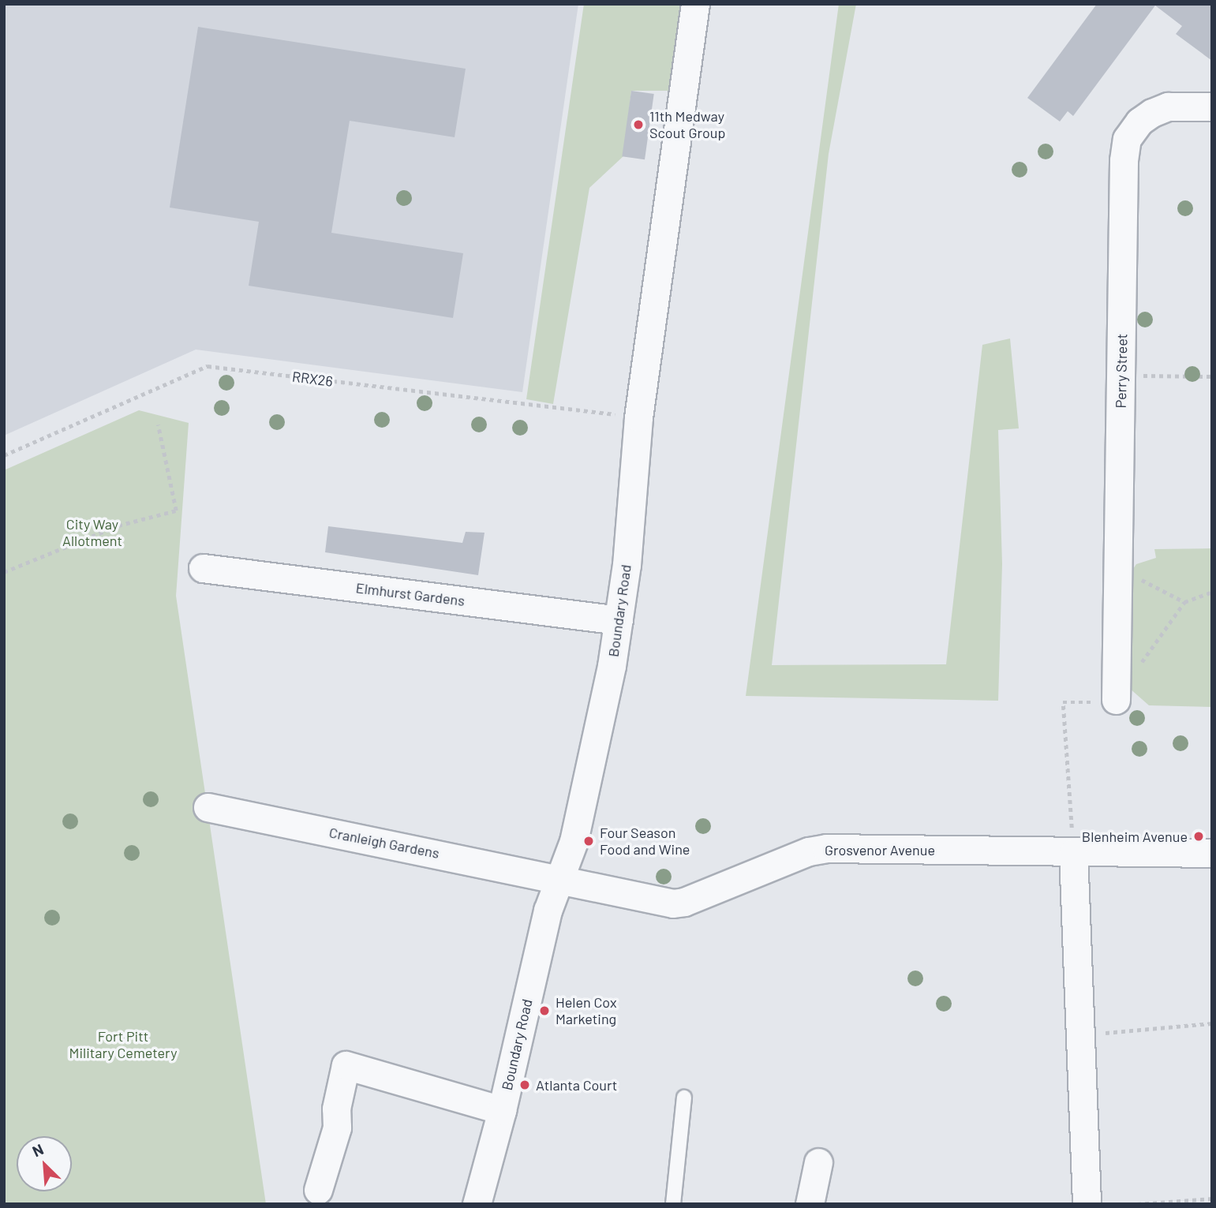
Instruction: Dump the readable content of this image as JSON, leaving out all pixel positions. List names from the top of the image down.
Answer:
{
  "streets": {
    "street": [
      "Perry Street",
      "Elmhurst Gardens",
      "Boundary Road",
      "Cranleigh Gardens",
      "Grosvenor Avenue"
    ],
    "path": ["RRX26"]
  },
  "crossings": [
    ["RRX26", "Boundary Road"],
    ["Elmhurst Gardens", "Boundary Road"],
    ["Boundary Road", "Cranleigh Gardens"],
    ["Boundary Road", "Grosvenor Avenue"],
    ["Cranleigh Gardens", "Grosvenor Avenue"]
  ],
  "parks": ["City Way Allotment", "Fort Pitt Military Cemetery"],
  "places": [
    "11th Medway Scout Group",
    "Blenheim Avenue",
    "Four Season Food and Wine",
    "Helen Cox Marketing",
    "Atlanta Court"
  ],
  "north": "top left"
}
